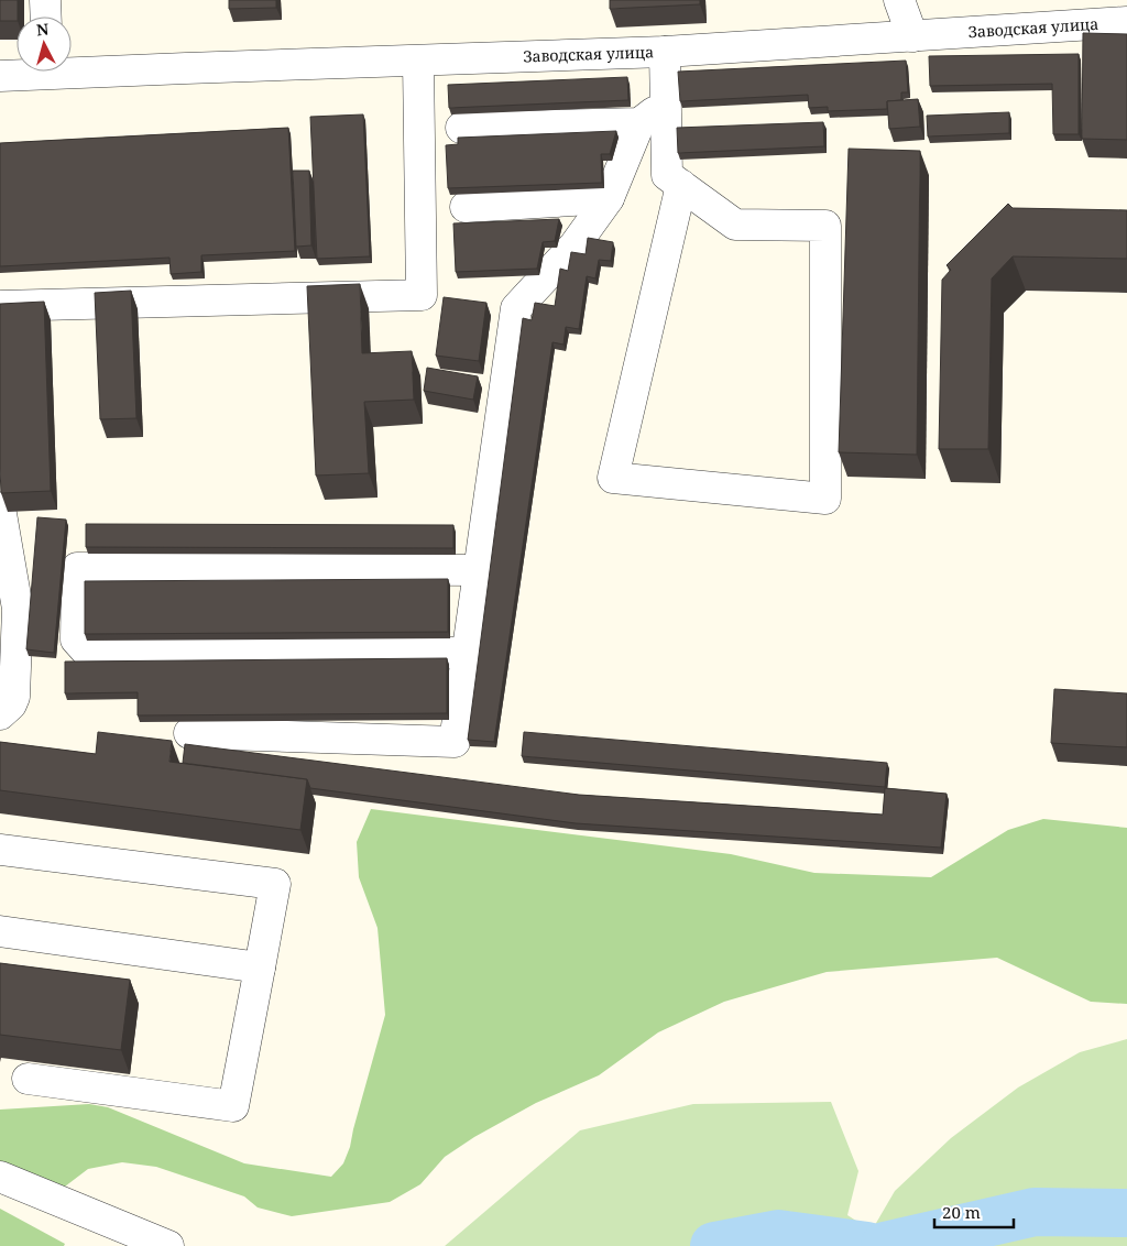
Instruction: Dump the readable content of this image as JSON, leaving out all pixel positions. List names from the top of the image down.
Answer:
{
  "streets": {
    "street": ["Заводская улица"]
  },
  "scale_bar": "20 m",
  "north": "top"
}
